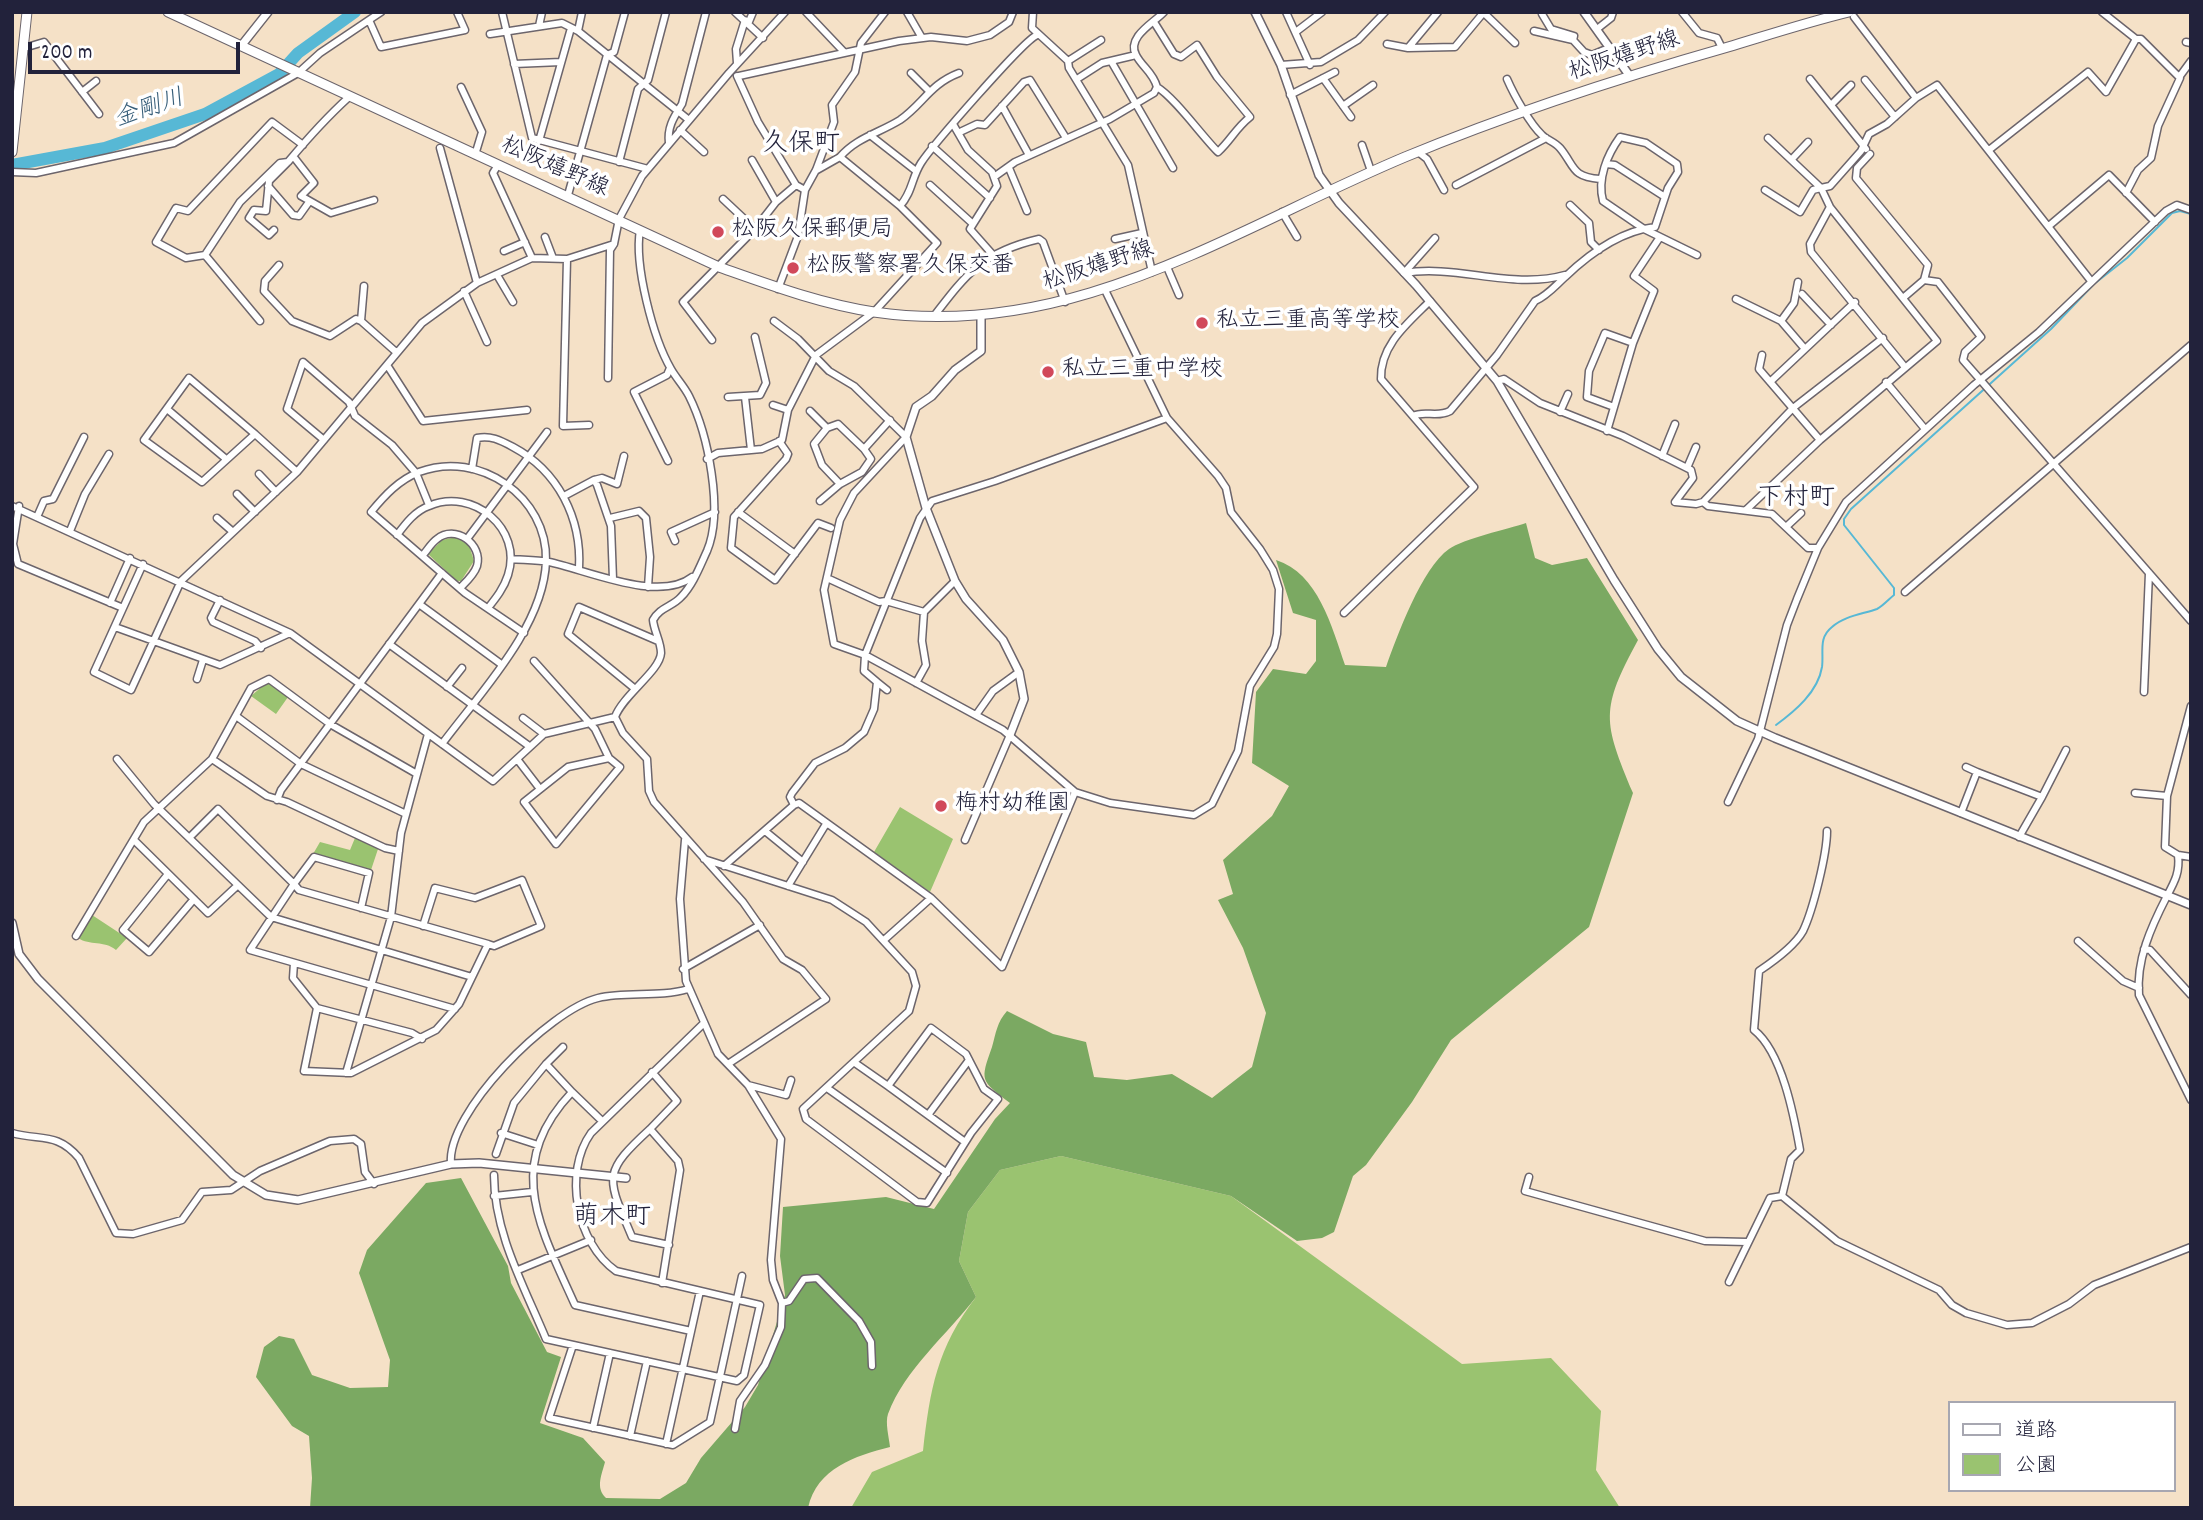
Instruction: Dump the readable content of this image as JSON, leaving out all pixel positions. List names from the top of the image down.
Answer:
{
  "streets": {
    "main road": ["松阪嬉野線"]
  },
  "districts": ["久保町", "下村町", "萌木町"],
  "water": ["金剛川"],
  "places": [
    "松阪久保郵便局",
    "松阪警察署久保交番",
    "私立三重高等学校",
    "私立三重中学校",
    "梅村幼稚園"
  ],
  "legend": ["道路", "公園"],
  "scale_bar": "200 m"
}
